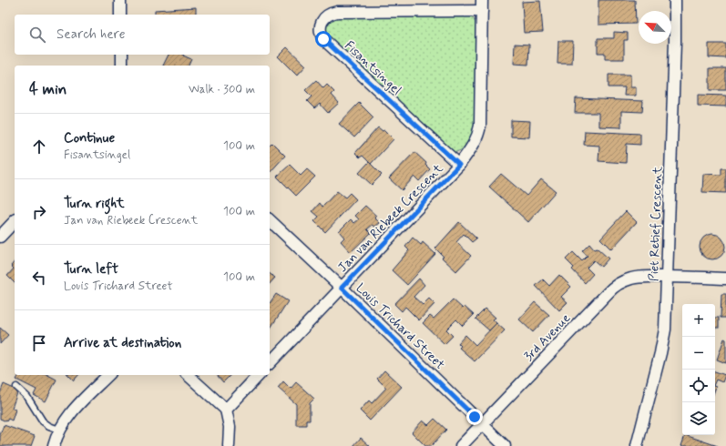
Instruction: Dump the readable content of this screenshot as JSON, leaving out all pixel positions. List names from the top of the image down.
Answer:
{
  "streets": {
    "street": [
      "Fisantsingel",
      "Jan van Riebeek Crescent",
      "Piet Retief Crescent",
      "Louis Trichard Street",
      "3rd Avenue"
    ]
  },
  "crossings": [
    ["Fisantsingel", "Jan van Riebeek Crescent"],
    ["Jan van Riebeek Crescent", "Louis Trichard Street"],
    ["Piet Retief Crescent", "3rd Avenue"],
    ["Louis Trichard Street", "3rd Avenue"]
  ],
  "north": "top left",
  "page": {
    "search": "Search here",
    "heading": ["4 min", "Walk · 300 m"],
    "list": [
      ["Continue", "Fisantsingel", "100 m"],
      ["Turn right", "Jan van Riebeek Crescent", "100 m"],
      ["Turn left", "Louis Trichard Street", "100 m"],
      "Arrive at destination"
    ],
    "map_buttons": ["+", "−"]
  }
}
